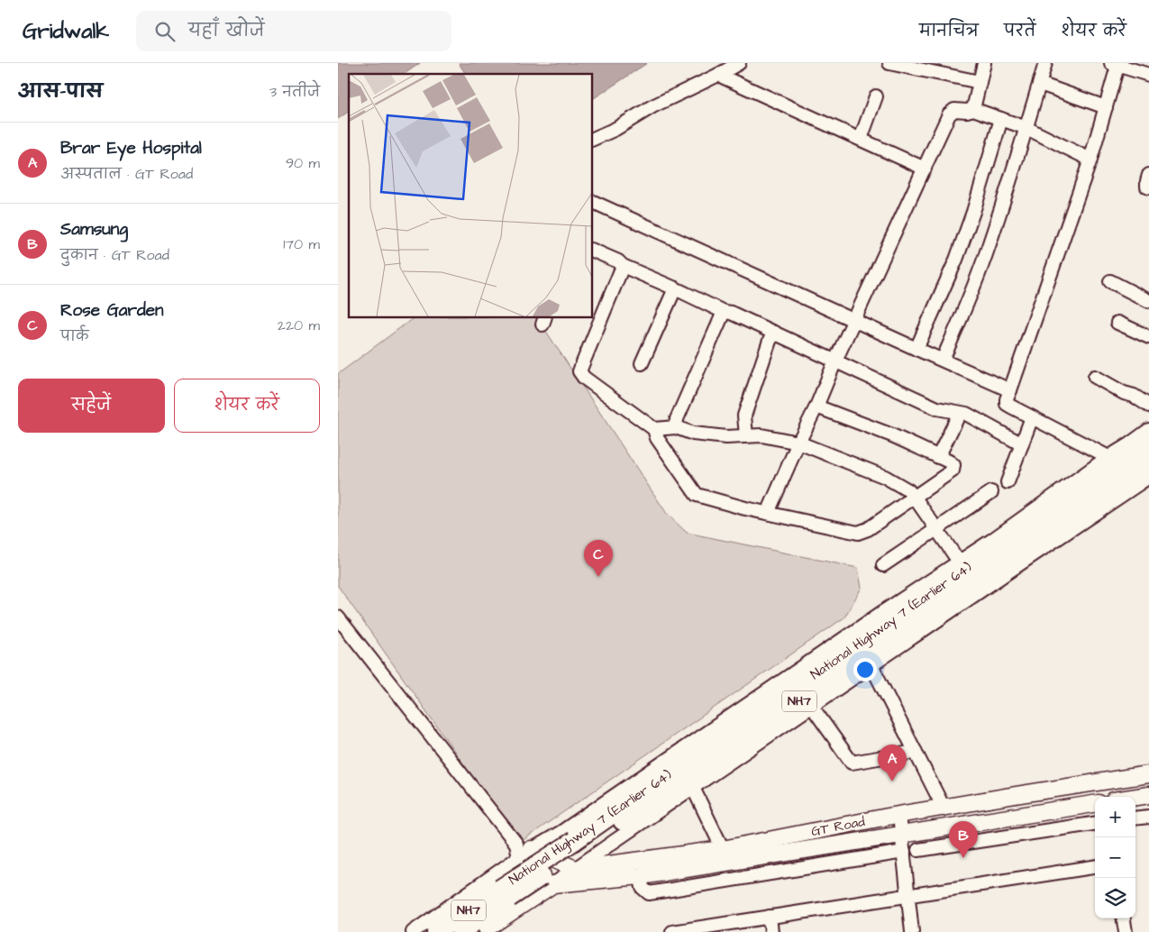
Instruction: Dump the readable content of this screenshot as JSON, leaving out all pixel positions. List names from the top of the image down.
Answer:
{
  "streets": {
    "highway": ["National Highway 7 (Earlier 64)", "NH7"],
    "main road": ["GT Road"]
  },
  "crossings": [
    ["National Highway 7 (Earlier 64)", "NH7"],
    ["National Highway 7 (Earlier 64)", "GT Road"]
  ],
  "page": {
    "header": "Gridwalk",
    "search": "यहाँ खोजें",
    "nav": ["मानचित्र", "परतें", "शेयर करें"],
    "heading": ["आस-पास", "3 नतीजे"],
    "list": [
      {
        "mark": "A",
        "name": "Brar Eye Hospital",
        "note": "अस्पताल · GT Road",
        "value": "90 m"
      },
      {
        "mark": "B",
        "name": "Samsung",
        "note": "दुकान · GT Road",
        "value": "170 m"
      },
      {
        "mark": "C",
        "name": "Rose Garden",
        "note": "पार्क",
        "value": "220 m"
      }
    ],
    "buttons": ["सहेजें", "शेयर करें"],
    "pins": ["C", "A", "B"],
    "map_buttons": ["+", "−"]
  }
}
